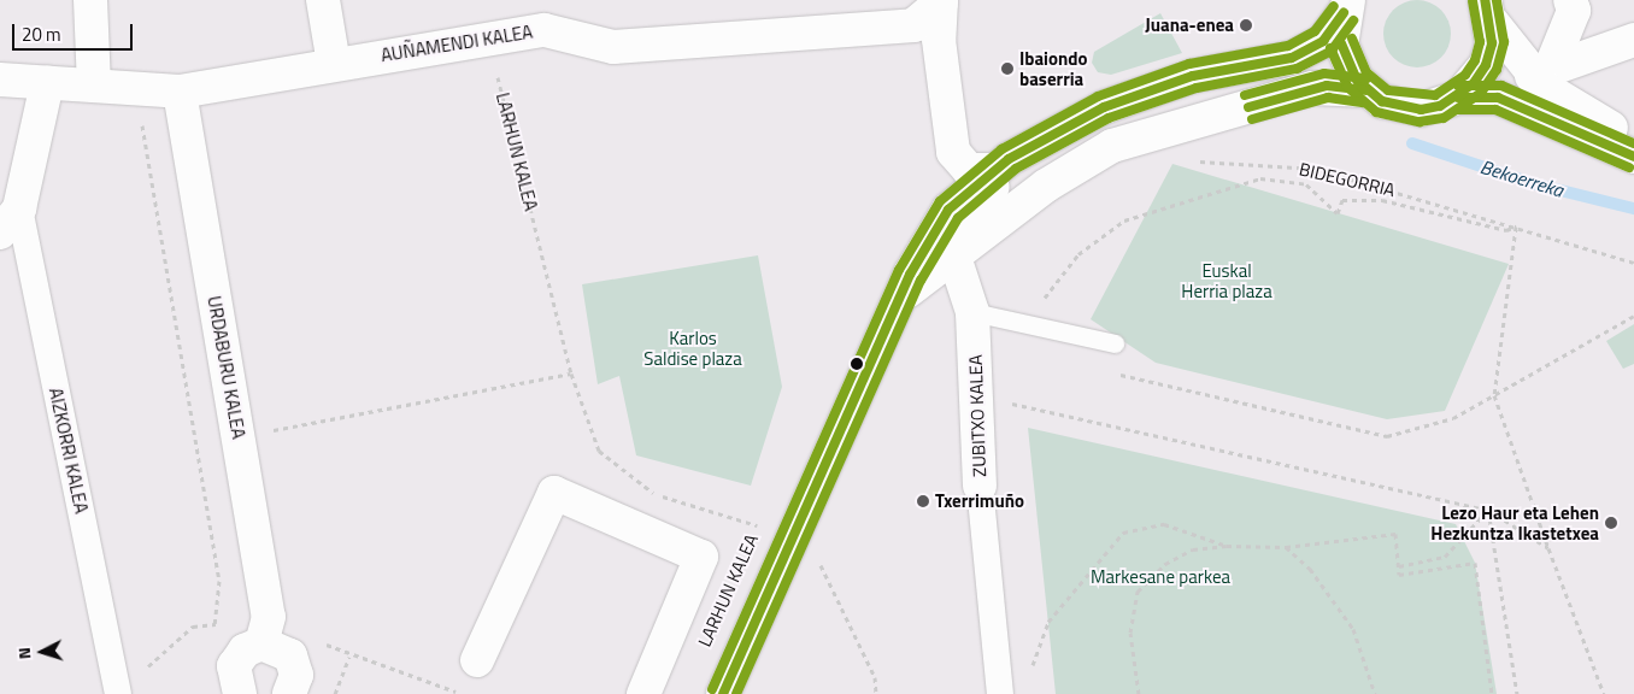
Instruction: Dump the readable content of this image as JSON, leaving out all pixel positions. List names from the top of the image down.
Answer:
{
  "streets": {
    "street": [
      "AUÑAMENDI KALEA",
      "URDABURU KALEA",
      "ZUBITXO KALEA",
      "AIZKORRI KALEA"
    ],
    "path": ["LARHUN KALEA", "BIDEGORRIA"]
  },
  "crossings": [
    ["AUÑAMENDI KALEA", "LARHUN KALEA"],
    ["AUÑAMENDI KALEA", "URDABURU KALEA"]
  ],
  "water": ["Bekoerreka"],
  "parks": ["Euskal Herria plaza", "Karlos Saldise plaza", "Markesane parkea"],
  "places": [
    "Juana-enea",
    "Ibaiondo baserria",
    "Txerrimuño",
    "Lezo Haur eta Lehen Hezkuntza Ikastetxea"
  ],
  "scale_bar": "20 m",
  "north": "left"
}
